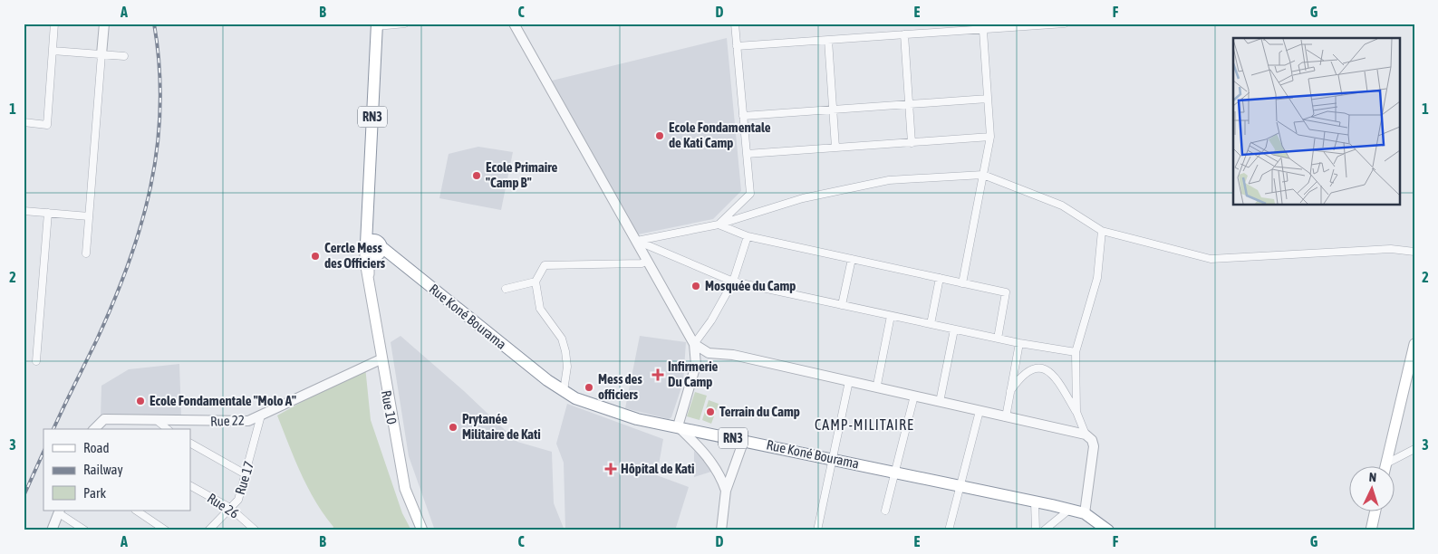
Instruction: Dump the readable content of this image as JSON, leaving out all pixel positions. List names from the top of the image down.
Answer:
{
  "streets": {
    "highway": ["RN3", "Rue Koné Bourama"],
    "main road": ["Rue 10"],
    "street": ["Rue 22", "Rue 17", "Rue 26"]
  },
  "crossings": [
    ["RN3", "Rue Koné Bourama"],
    ["RN3", "Rue 10"],
    ["Rue Koné Bourama", "Rue 10"],
    ["Rue 10", "Rue 22"],
    ["Rue 22", "Rue 17"],
    ["Rue 17", "Rue 26"]
  ],
  "districts": ["CAMP-MILITAIRE"],
  "places": {
    "other": [
      "Ecole Fondamentale de Kati Camp",
      "Ecole Primaire \"Camp B\"",
      "Cercle Mess des Officiers",
      "Mosquée du Camp",
      "Mess des officiers",
      "Ecole Fondamentale \"Molo A\"",
      "Terrain du Camp",
      "Prytanée Militaire de Kati"
    ],
    "health": ["Infirmerie Du Camp", "Hôpital de Kati"]
  },
  "legend": ["Road", "Railway", "Park"],
  "north": "top",
  "grid": {
    "columns": [
      "A",
      "B",
      "C",
      "D",
      "E",
      "F",
      "G"
    ],
    "rows": ["1", "2", "3"]
  }
}
